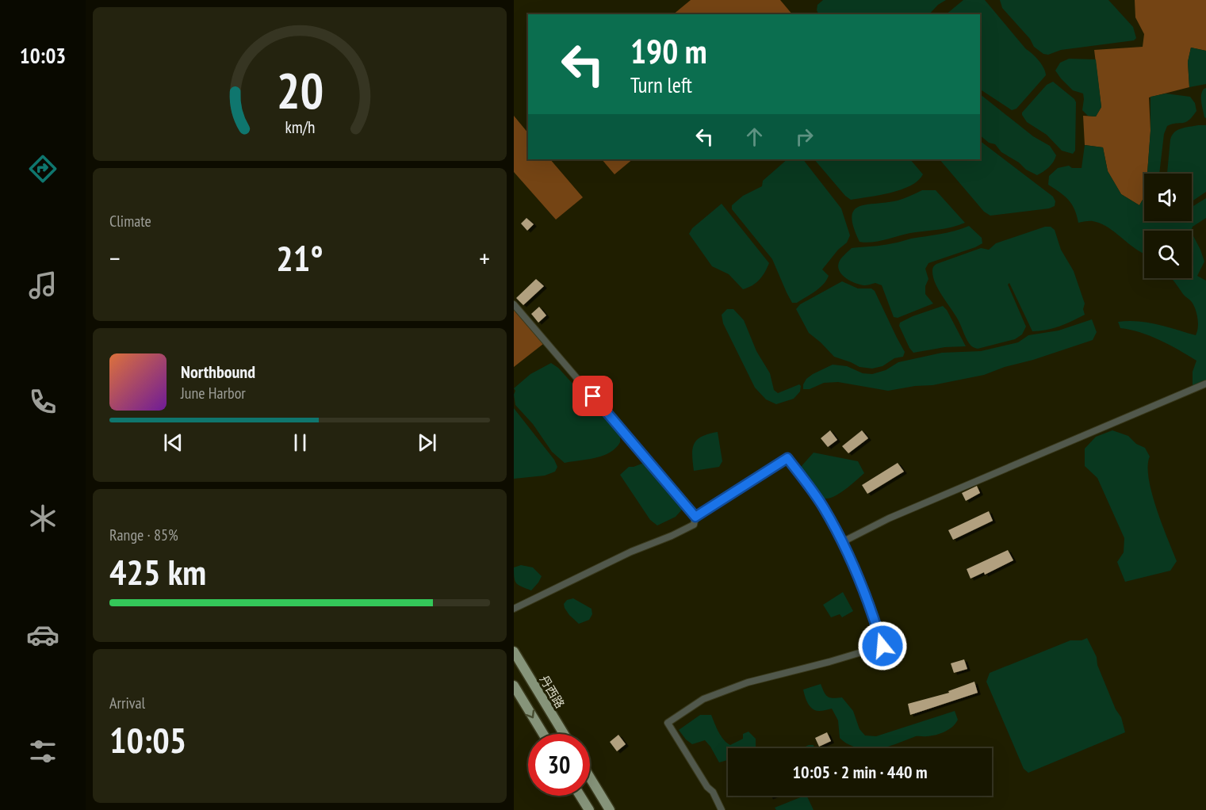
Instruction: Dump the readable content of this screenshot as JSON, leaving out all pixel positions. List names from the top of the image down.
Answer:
{
  "streets": {
    "main road": ["丹西路"]
  },
  "page": {
    "tabs": "10:03",
    "turn": ["190 m", "Turn left"],
    "tile": [
      "Climate",
      ["Range · 85%", "425 km"],
      ["Arrival", "10:05"]
    ],
    "heat": ["−", "21°", "+"],
    "song": ["Northbound", "June Harbor"],
    "limit": "30",
    "trip": "10:05 · 2 min · 440 m",
    "gauge": ["20", "km/h"]
  }
}
